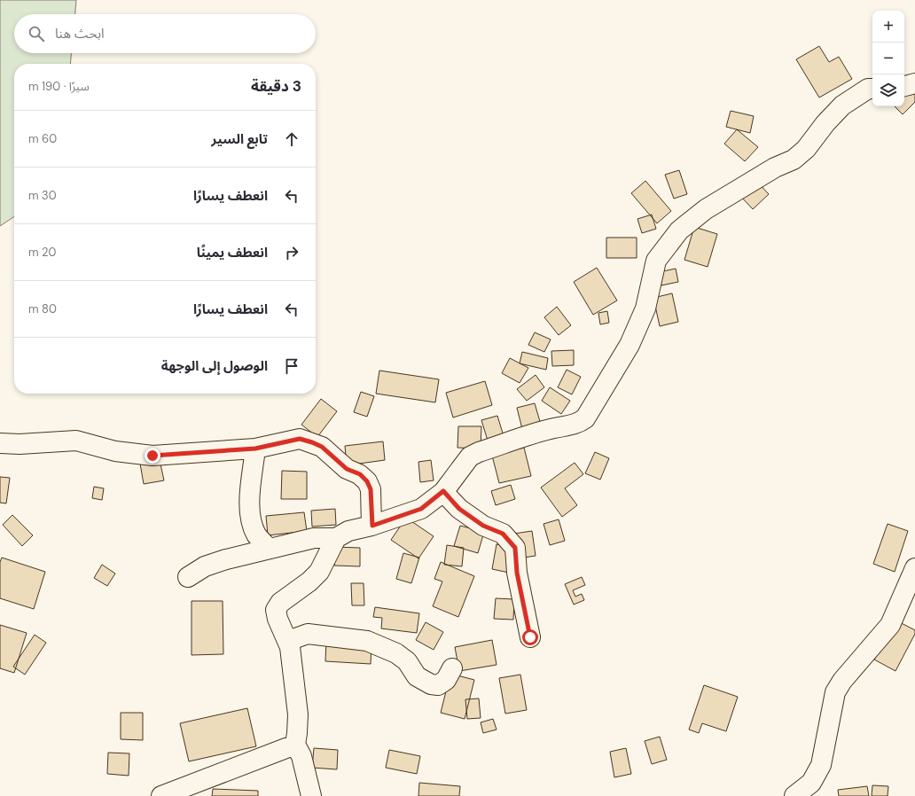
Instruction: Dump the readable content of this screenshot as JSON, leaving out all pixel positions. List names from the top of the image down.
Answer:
{
  "page": {
    "map_buttons": ["+", "−"],
    "search": "ابحث هنا",
    "heading": ["3 دقيقة", "سيرًا · 190 m"],
    "list": [
      ["تابع السير", "60 m"],
      ["انعطف يسارًا", "30 m"],
      ["انعطف يمينًا", "20 m"],
      ["انعطف يسارًا", "80 m"],
      "الوصول إلى الوجهة"
    ]
  }
}
